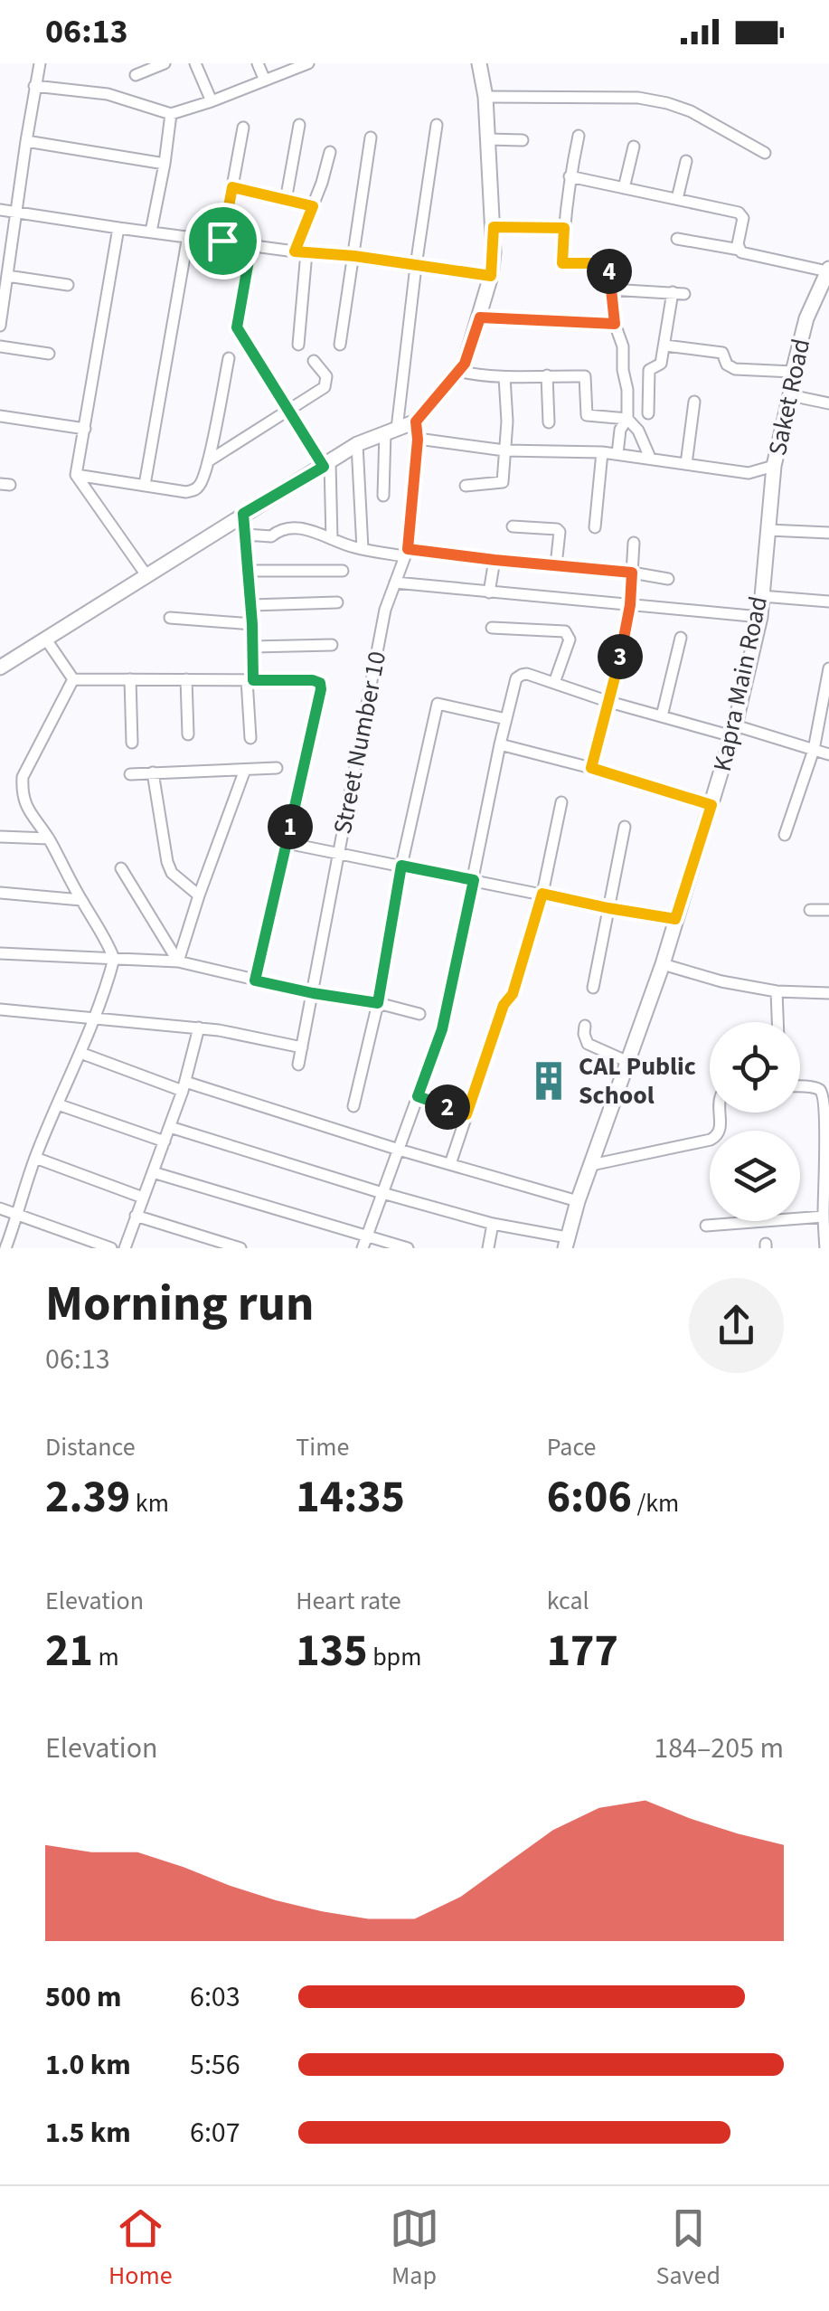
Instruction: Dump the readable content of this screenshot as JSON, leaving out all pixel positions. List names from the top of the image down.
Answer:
{
  "streets": {
    "street": ["Saket Road", "Kapra Main Road", "Street Number 10"]
  },
  "crossings": [
    ["Saket Road", "Kapra Main Road"]
  ],
  "places": {
    "building": ["CAL Public School"]
  },
  "page": {
    "status": "06:13",
    "pins": [
      "4",
      "3",
      "1",
      "2"
    ],
    "heading": ["Morning run", "06:13"],
    "stats": [
      ["Distance", "2.39 km"],
      ["Time", "14:35"],
      ["Pace", "6:06 /km"],
      ["Elevation", "21 m"],
      ["Heart rate", "135 bpm"],
      ["kcal", "177"]
    ],
    "chart": ["Elevation", "184–205 m"],
    "list": [
      {
        "name": "500 m",
        "note": "6:03"
      },
      {
        "name": "1.0 km",
        "note": "5:56"
      },
      {
        "name": "1.5 km",
        "note": "6:07"
      }
    ],
    "tabs": ["Home", "Map", "Saved"]
  }
}
